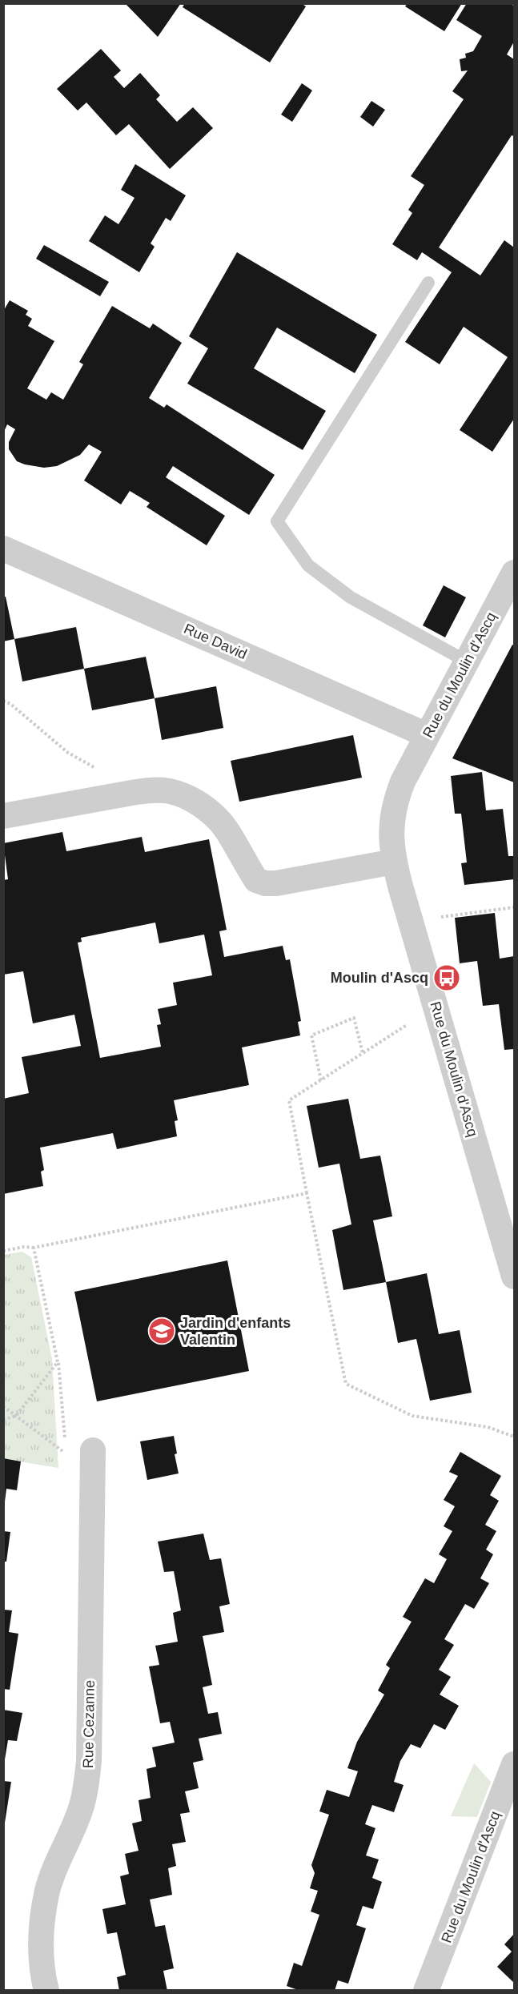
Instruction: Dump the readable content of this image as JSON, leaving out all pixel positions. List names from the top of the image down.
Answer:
{
  "streets": {
    "street": ["Rue David", "Rue du Moulin d'Ascq", "Rue Cezanne"]
  },
  "crossings": [
    ["Rue David", "Rue du Moulin d'Ascq"]
  ],
  "places": {
    "bus stop": ["Moulin d'Ascq"],
    "school or university": ["Jardin d'enfants Valentin"]
  }
}
